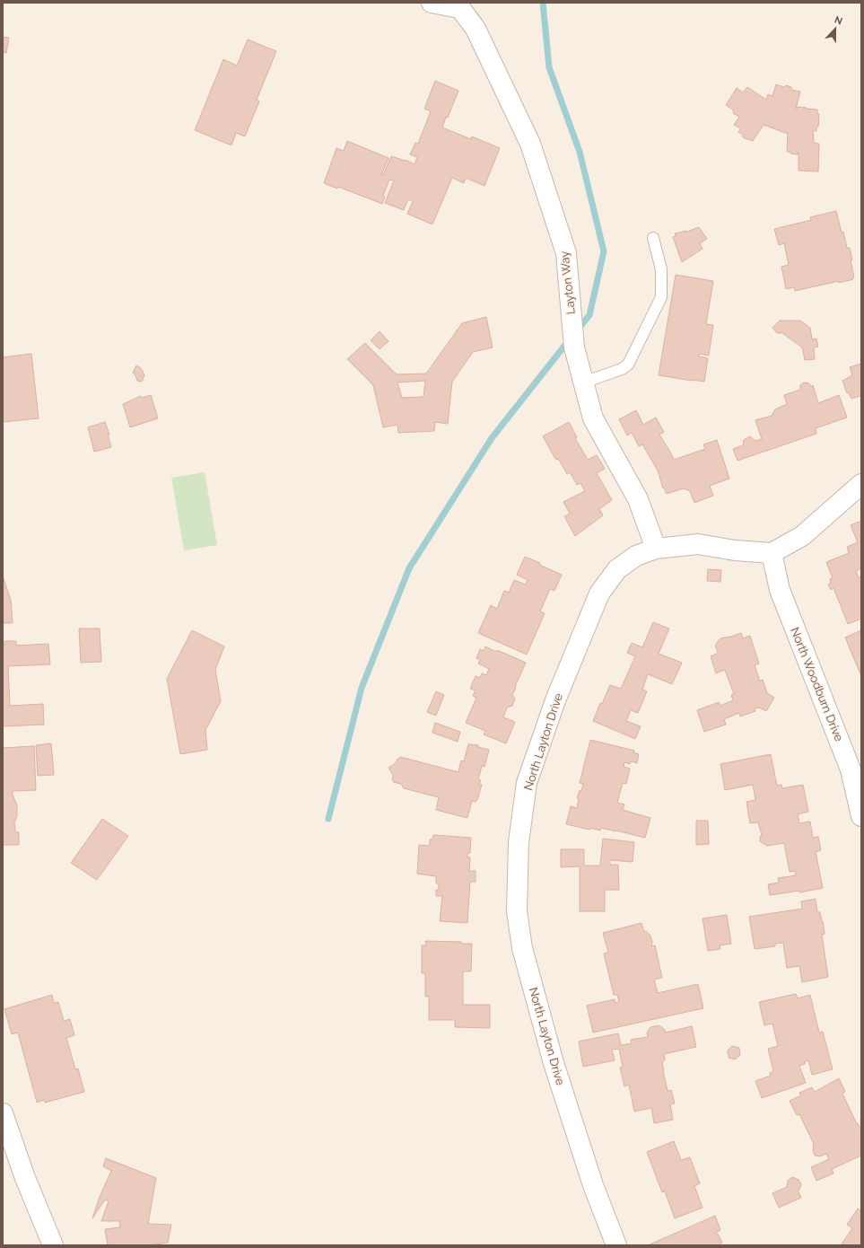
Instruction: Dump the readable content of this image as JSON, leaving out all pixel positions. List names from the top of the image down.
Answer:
{
  "streets": {
    "street": ["Layton Way", "North Woodburn Drive", "North Layton Drive"]
  },
  "crossings": [
    ["Layton Way", "North Layton Drive"],
    ["North Woodburn Drive", "North Layton Drive"]
  ],
  "north": "top"
}
